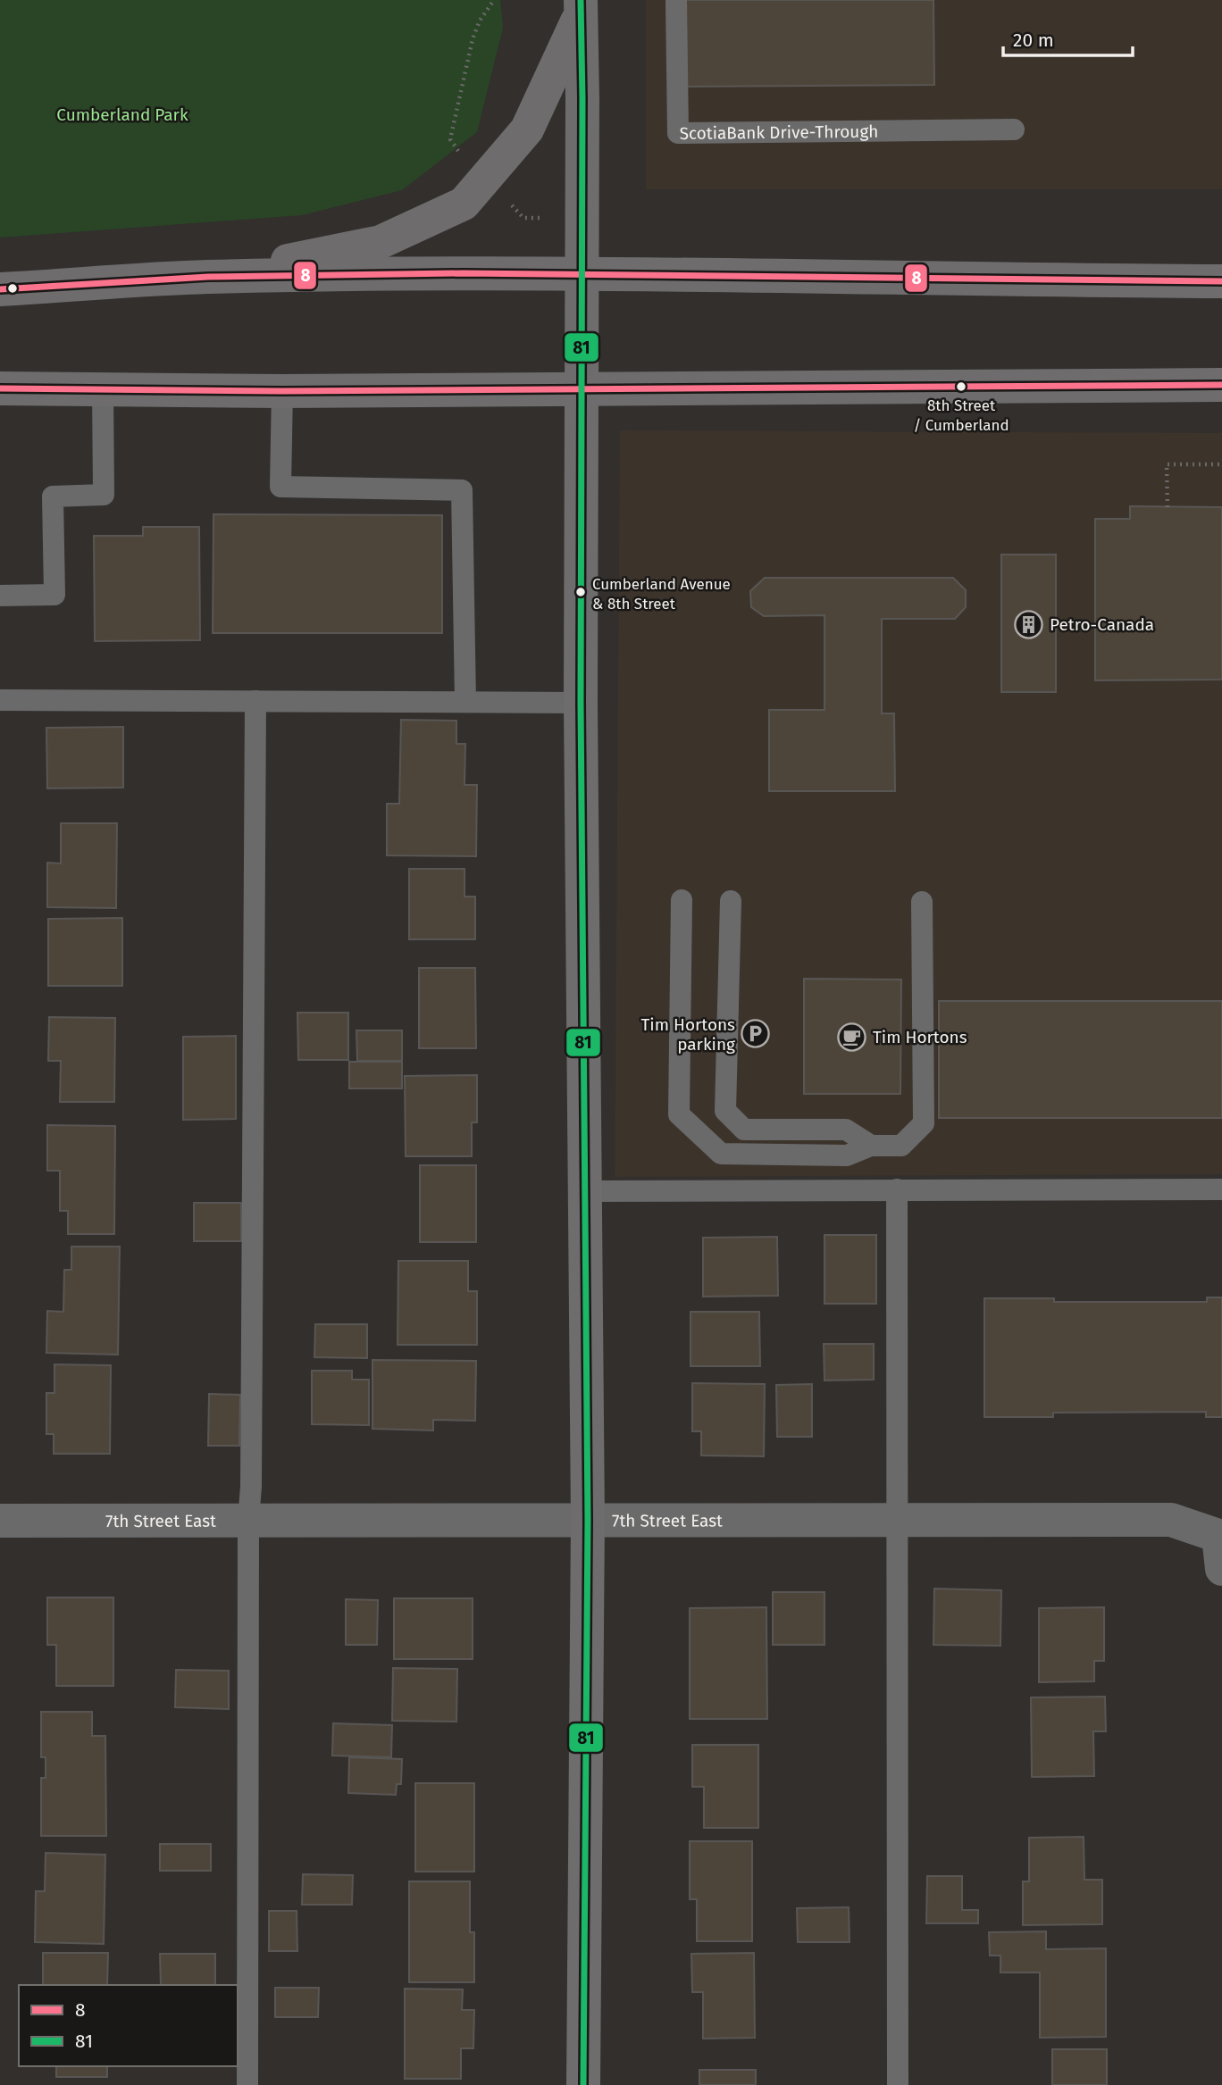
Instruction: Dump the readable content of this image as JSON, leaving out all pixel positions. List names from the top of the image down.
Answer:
{
  "streets": {
    "street": ["7th Street East"],
    "lane": ["ScotiaBank Drive-Through"]
  },
  "parks": ["Cumberland Park"],
  "places": {
    "other": ["8th Street / Cumberland", "Cumberland Avenue & 8th Street"],
    "building": ["Petro-Canada"],
    "parking": ["Tim Hortons parking"],
    "cafe": ["Tim Hortons"]
  },
  "lines": ["transit line 81", "transit line 8"],
  "legend": ["8", "81"],
  "scale_bar": "20 m"
}
